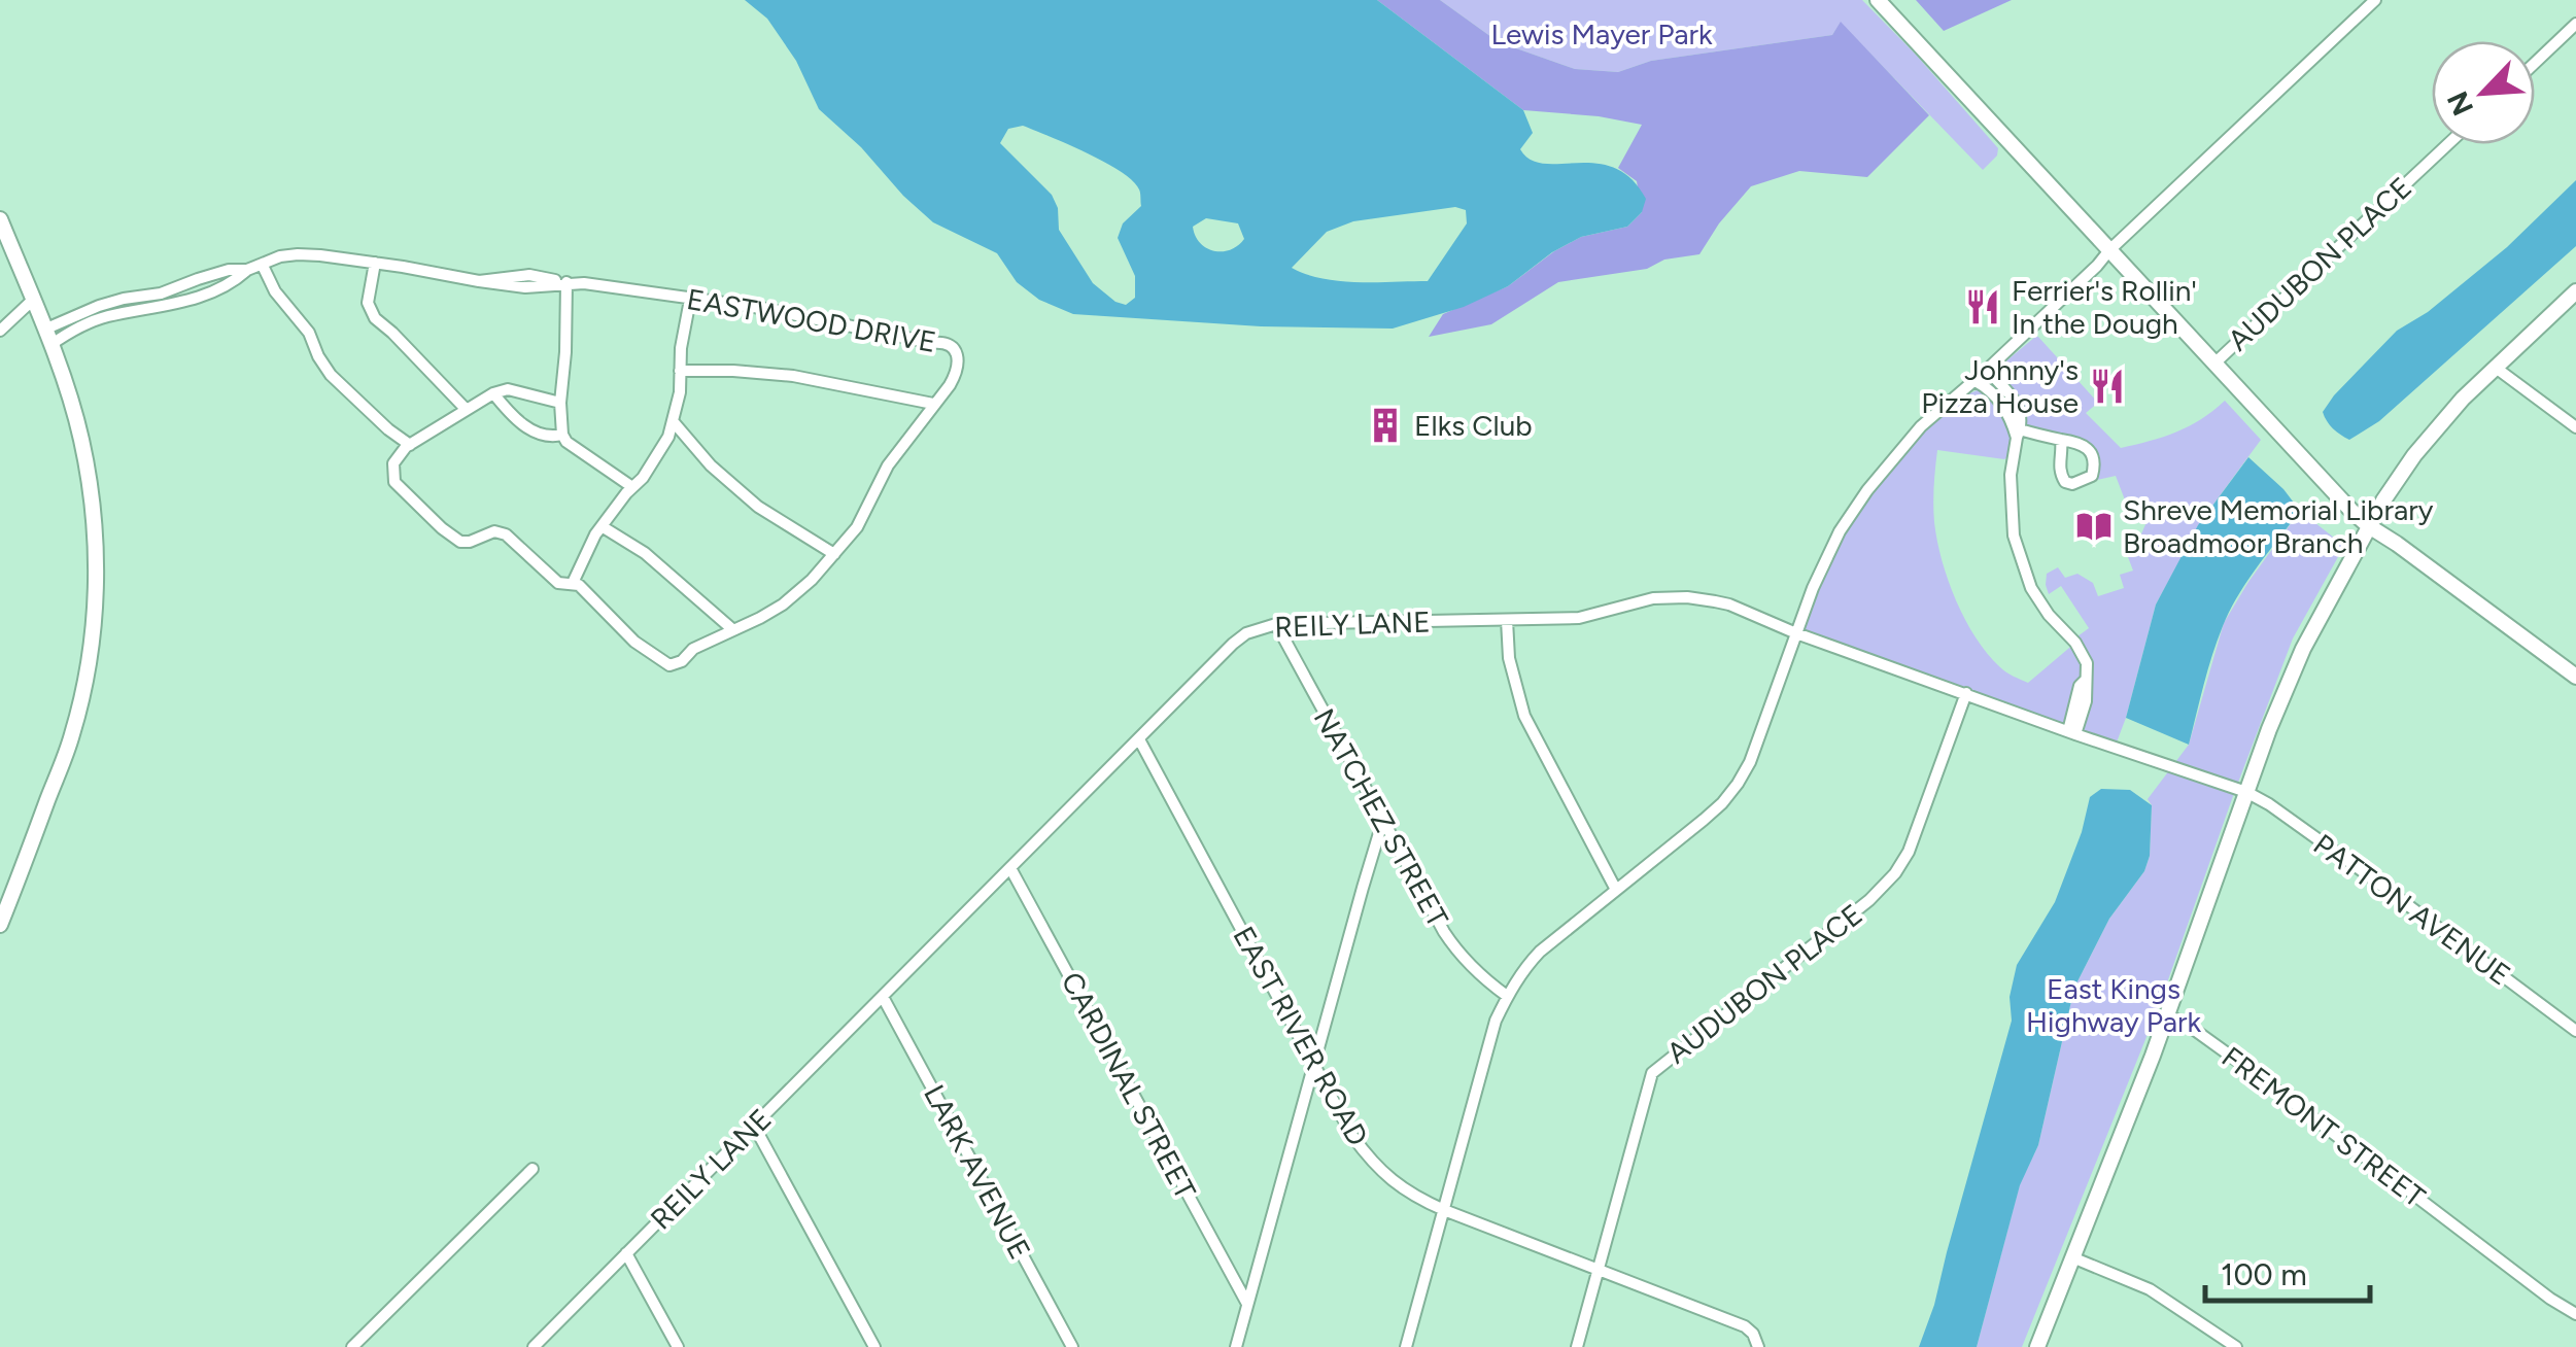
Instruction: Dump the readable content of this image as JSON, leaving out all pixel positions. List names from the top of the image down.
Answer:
{
  "streets": {
    "street": [
      "AUDUBON PLACE",
      "EASTWOOD DRIVE",
      "REILY LANE",
      "NATCHEZ STREET",
      "PATTON AVENUE",
      "EAST RIVER ROAD",
      "CARDINAL STREET",
      "FREMONT STREET",
      "LARK AVENUE"
    ]
  },
  "crossings": [
    ["AUDUBON PLACE", "REILY LANE"],
    ["AUDUBON PLACE", "EAST RIVER ROAD"],
    ["REILY LANE", "NATCHEZ STREET"],
    ["REILY LANE", "PATTON AVENUE"],
    ["REILY LANE", "EAST RIVER ROAD"],
    ["REILY LANE", "CARDINAL STREET"],
    ["REILY LANE", "LARK AVENUE"]
  ],
  "parks": ["Lewis Mayer Park", "East Kings Highway Park"],
  "places": {
    "restaurant": ["Ferrier's Rollin' In the Dough", "Johnny's Pizza House"],
    "building": ["Elks Club"],
    "library": ["Shreve Memorial Library Broadmoor Branch"]
  },
  "scale_bar": "100 m",
  "north": "bottom left"
}
